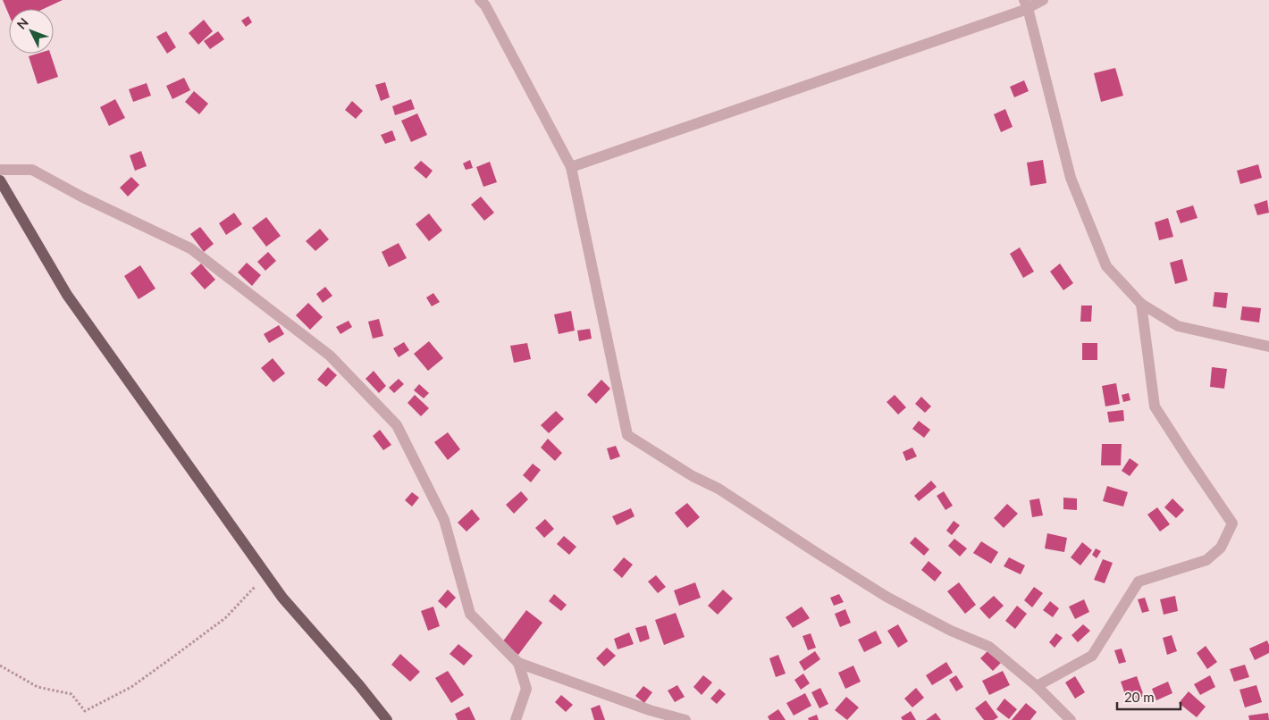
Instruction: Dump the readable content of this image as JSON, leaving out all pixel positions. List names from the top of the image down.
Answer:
{
  "scale_bar": "20 m",
  "north": "top left"
}
